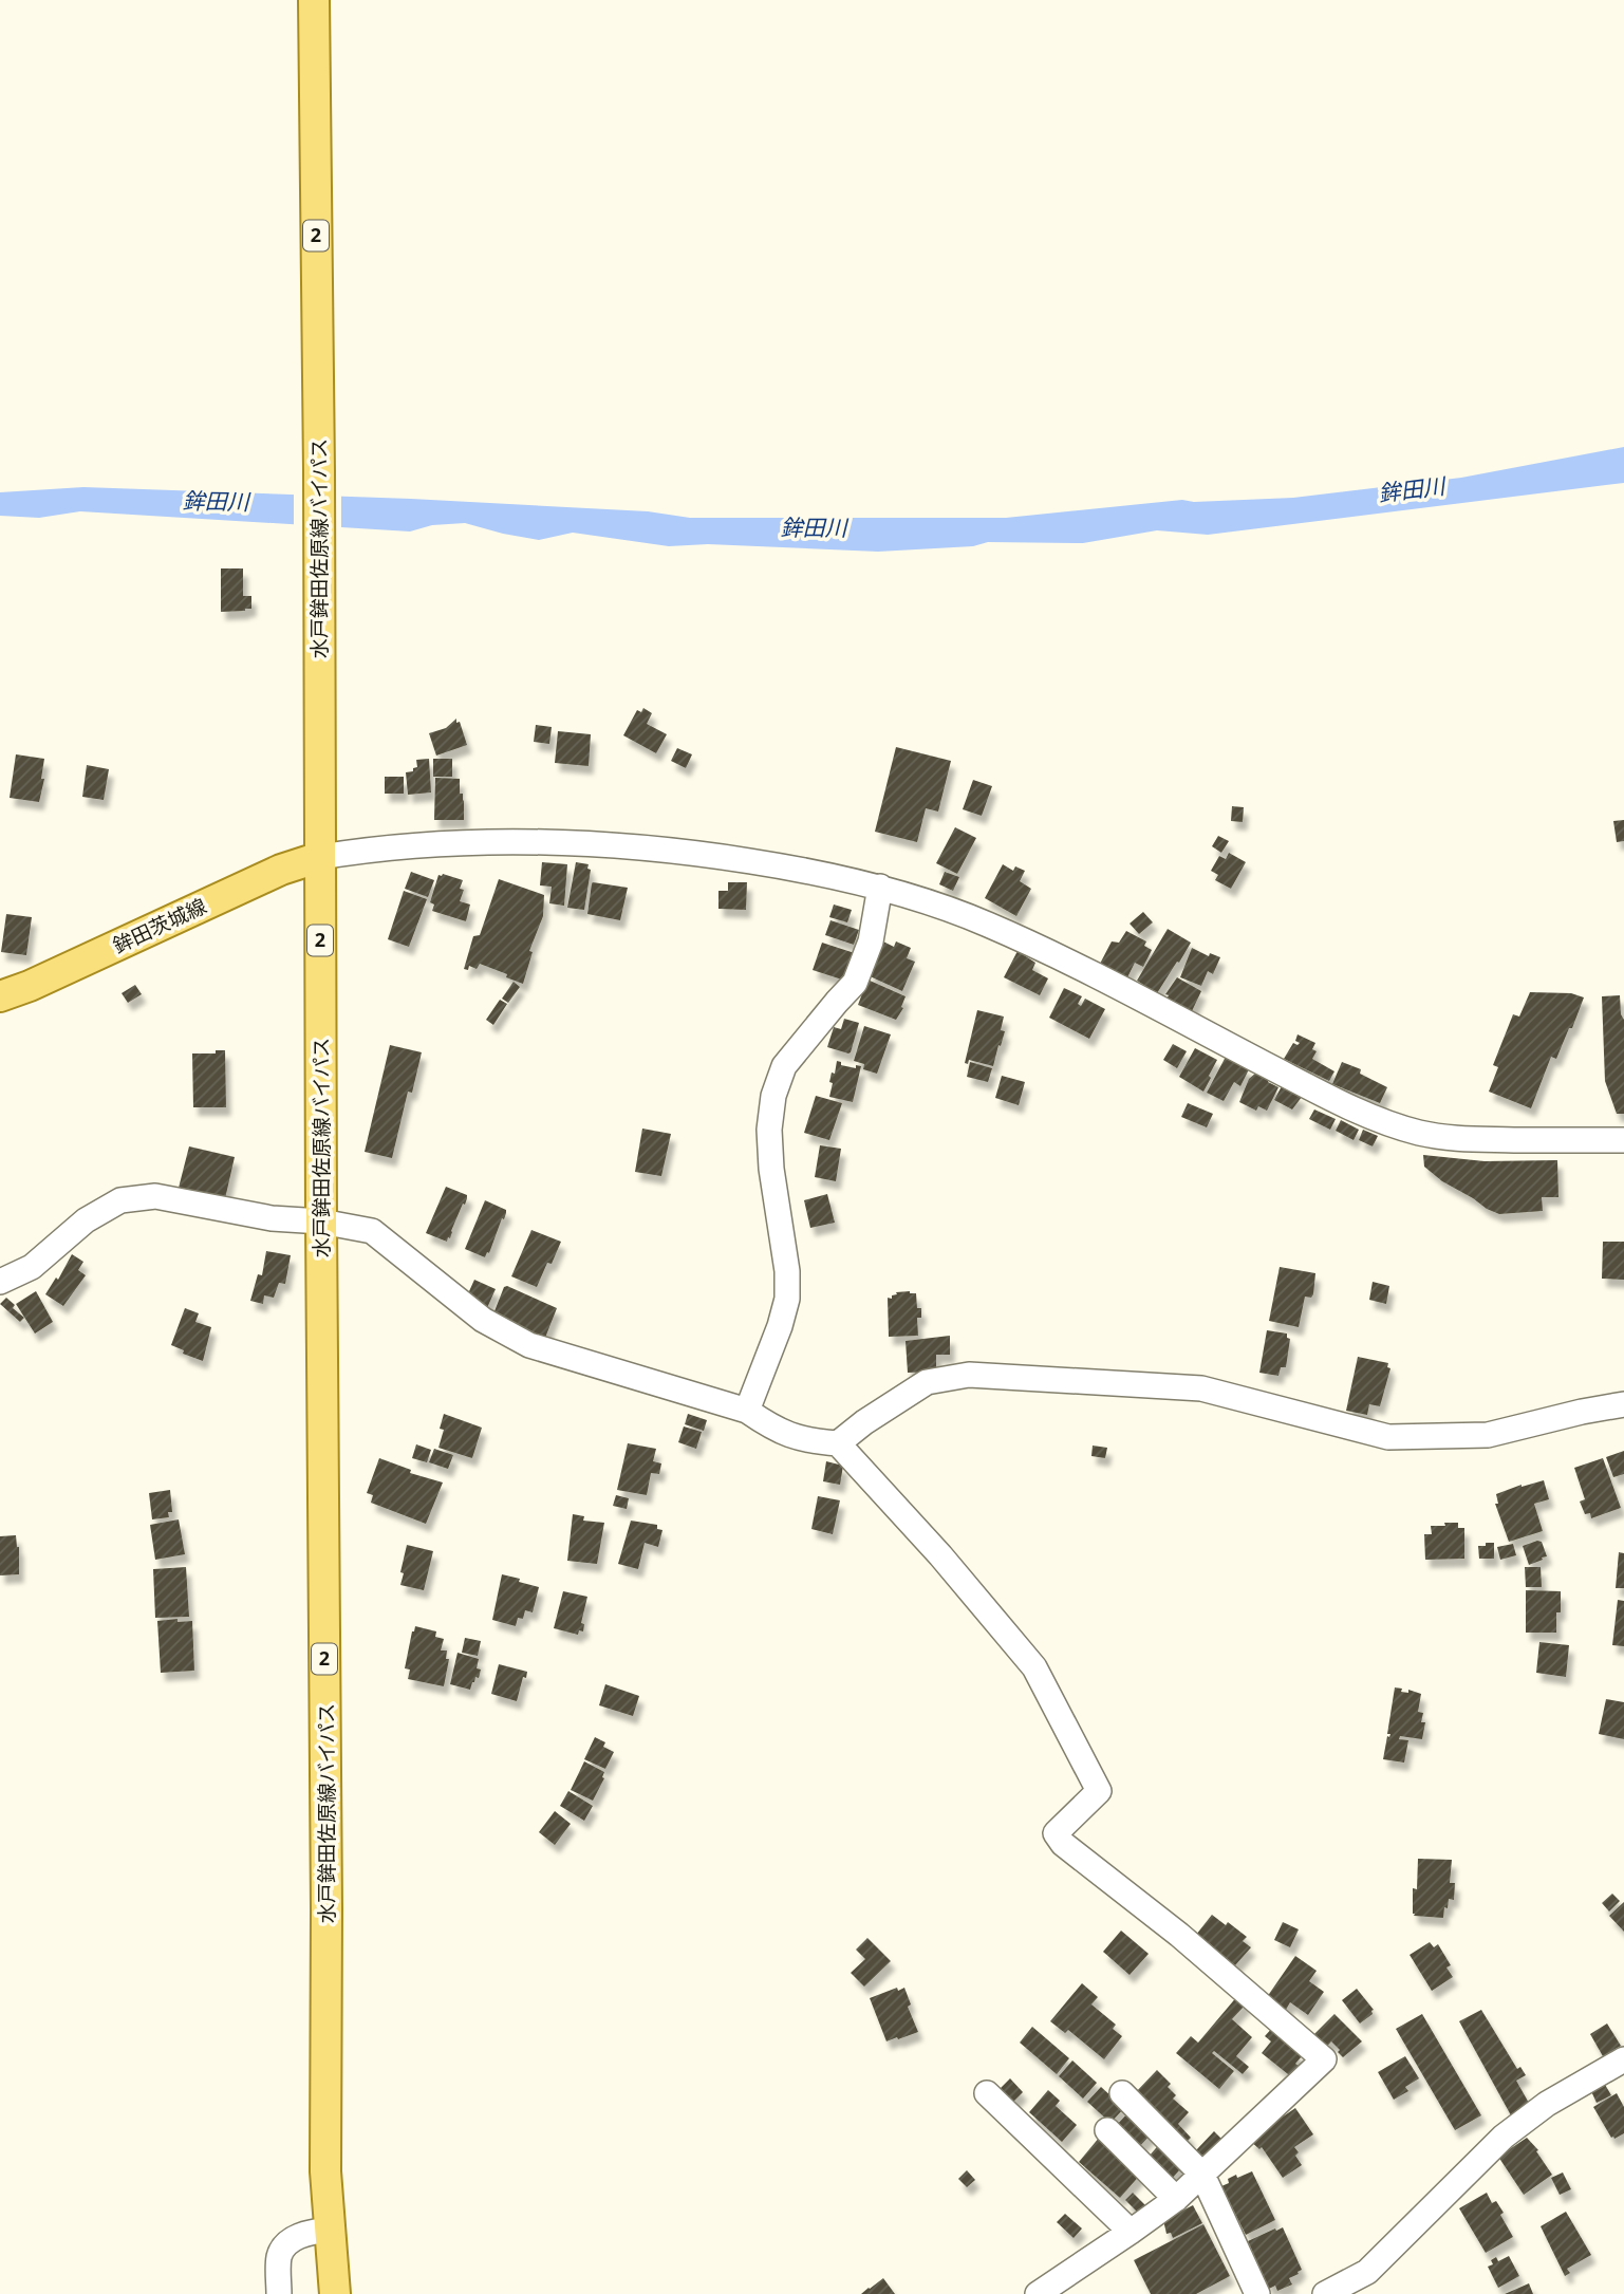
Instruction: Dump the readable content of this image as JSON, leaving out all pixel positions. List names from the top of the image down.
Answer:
{
  "streets": {
    "main road": ["2", "水戸鉾田佐原線バイパス", "鉾田茨城線"]
  },
  "crossings": [
    ["水戸鉾田佐原線バイパス", "鉾田茨城線"]
  ],
  "water": ["鉾田川"]
}
